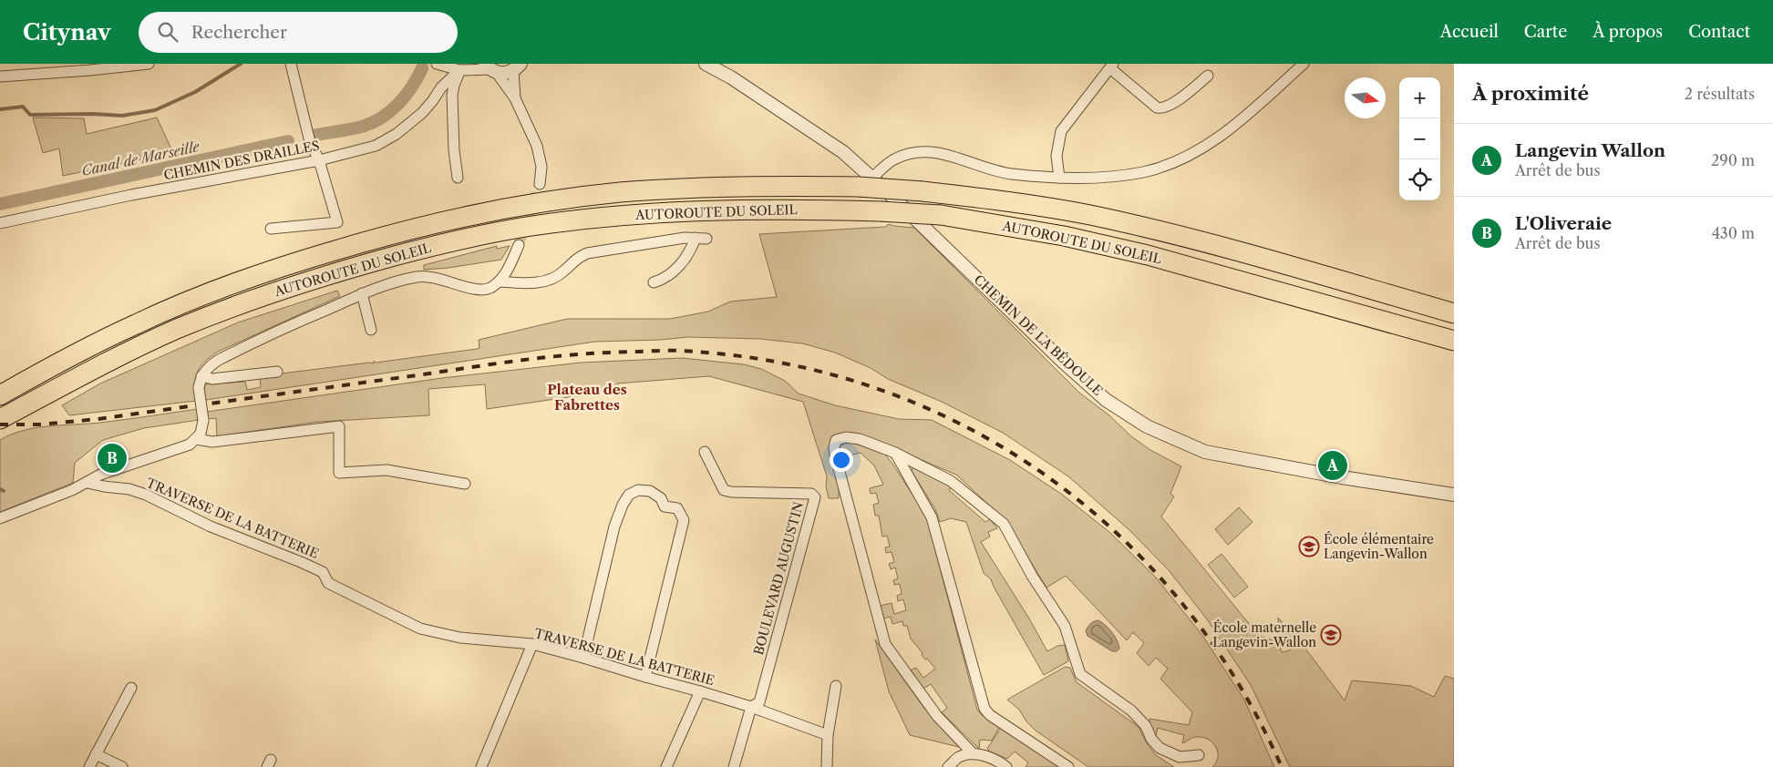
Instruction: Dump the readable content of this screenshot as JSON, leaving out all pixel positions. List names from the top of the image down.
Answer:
{
  "streets": {
    "highway": ["AUTOROUTE DU SOLEIL"],
    "street": [
      "CHEMIN DES DRAILLES",
      "CHEMIN DE LA BÉDOULE",
      "TRAVERSE DE LA BATTERIE",
      "BOULEVARD AUGUSTIN"
    ]
  },
  "crossings": [
    ["AUTOROUTE DU SOLEIL", "CHEMIN DE LA BÉDOULE"],
    ["TRAVERSE DE LA BATTERIE", "BOULEVARD AUGUSTIN"]
  ],
  "districts": ["Plateau des Fabrettes"],
  "water": ["Canal de Marseille"],
  "places": {
    "school or university": ["École élémentaire Langevin-Wallon", "École maternelle Langevin-Wallon"]
  },
  "north": "right",
  "page": {
    "header": "Citynav",
    "search": "Rechercher",
    "nav": [
      "Accueil",
      "Carte",
      "À propos",
      "Contact"
    ],
    "heading": ["À proximité", "2 résultats"],
    "map_buttons": ["+", "−"],
    "list": [
      {
        "mark": "A",
        "name": "Langevin Wallon",
        "note": "Arrêt de bus",
        "value": "290 m"
      },
      {
        "mark": "B",
        "name": "L'Oliveraie",
        "note": "Arrêt de bus",
        "value": "430 m"
      }
    ],
    "pins": ["B", "A"]
  }
}
